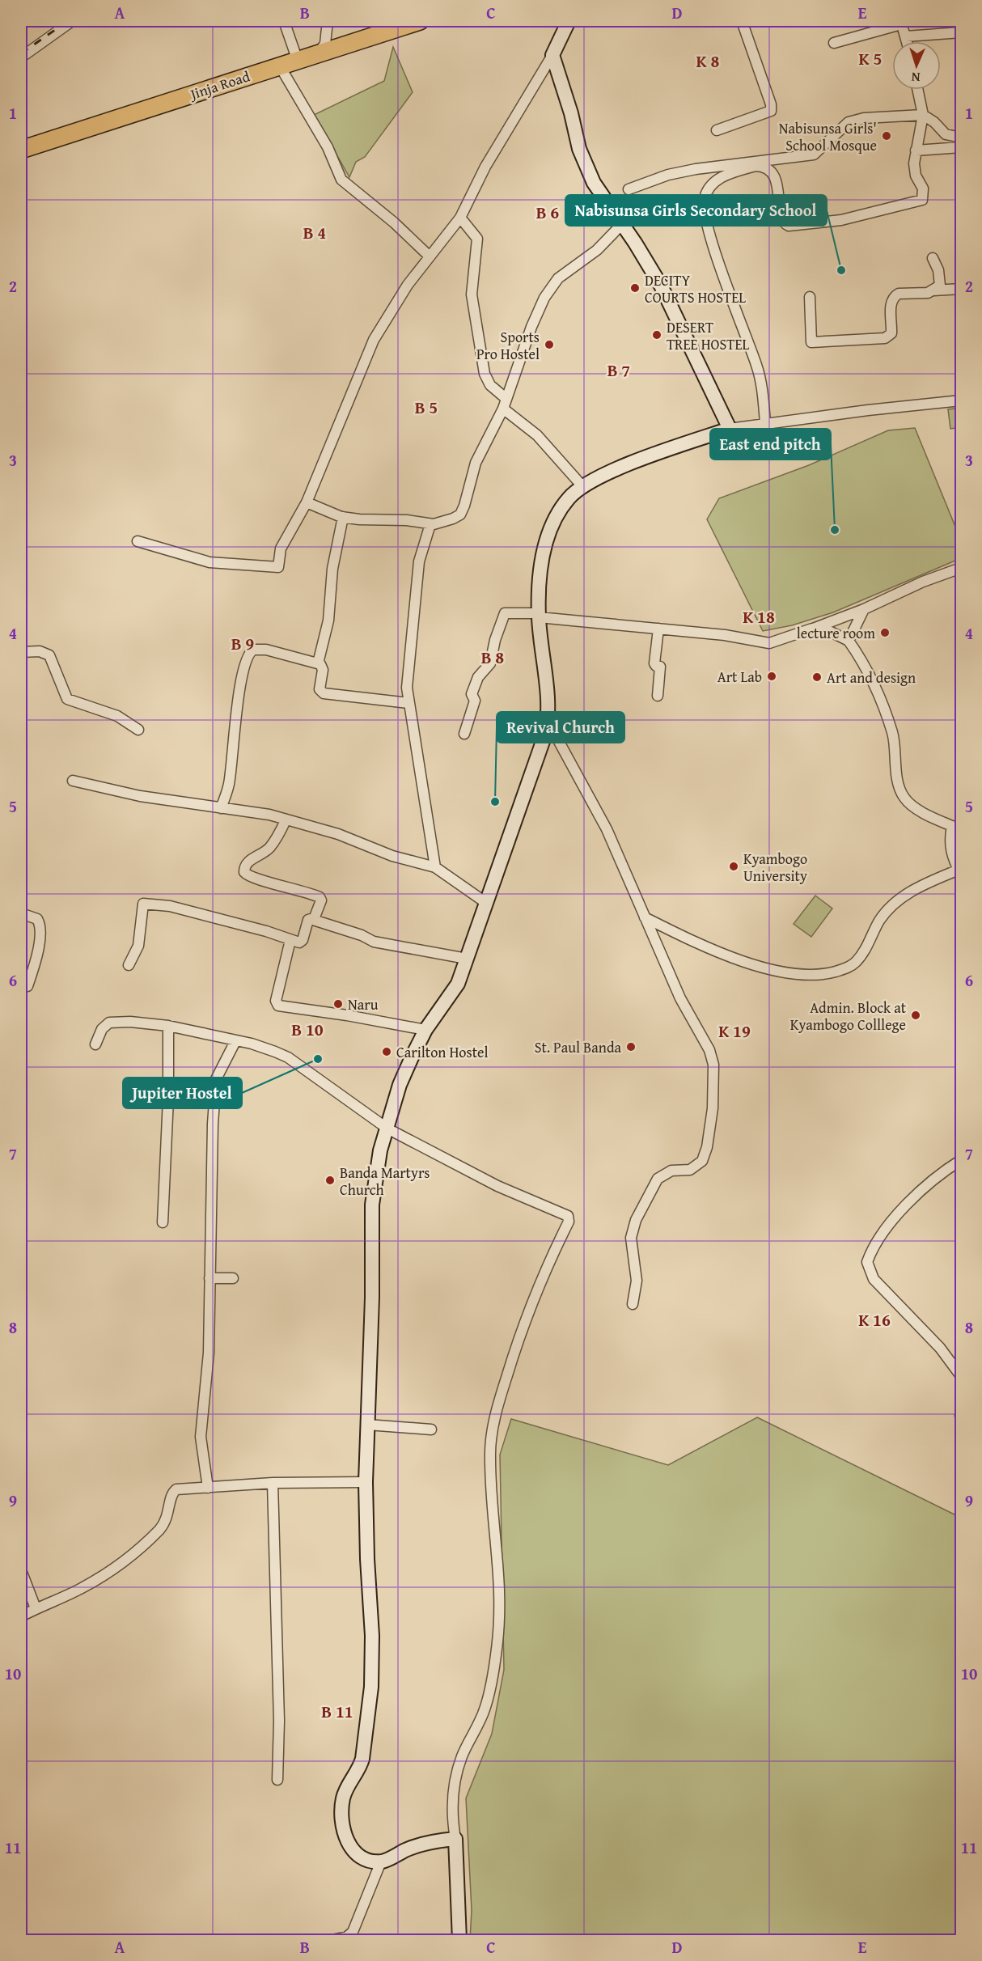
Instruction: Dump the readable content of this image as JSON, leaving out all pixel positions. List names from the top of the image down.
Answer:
{
  "streets": {
    "highway": ["Jinja Road"]
  },
  "districts": [
    "K 5",
    "K 8",
    "B 6",
    "B 4",
    "B 7",
    "B 5",
    "K 18",
    "B 9",
    "B 8",
    "B 10",
    "K 19",
    "K 16",
    "B 11"
  ],
  "places": [
    "Nabisunsa Girls' School Mosque",
    "Nabisunsa Girls Secondary School",
    "DECITY COURTS HOSTEL",
    "DESERT TREE HOSTEL",
    "Sports Pro Hostel",
    "East end pitch",
    "lecture room",
    "Art Lab",
    "Art and design",
    "Revival Church",
    "Kyambogo University",
    "Naru",
    "Admin. Block at Kyambogo Colllege",
    "St. Paul Banda",
    "Carilton Hostel",
    "Jupiter Hostel",
    "Banda Martyrs Church"
  ],
  "north": "bottom",
  "grid": {
    "columns": [
      "A",
      "B",
      "C",
      "D",
      "E"
    ],
    "rows": [
      "1",
      "2",
      "3",
      "4",
      "5",
      "6",
      "7",
      "8",
      "9",
      "10",
      "11"
    ]
  }
}
